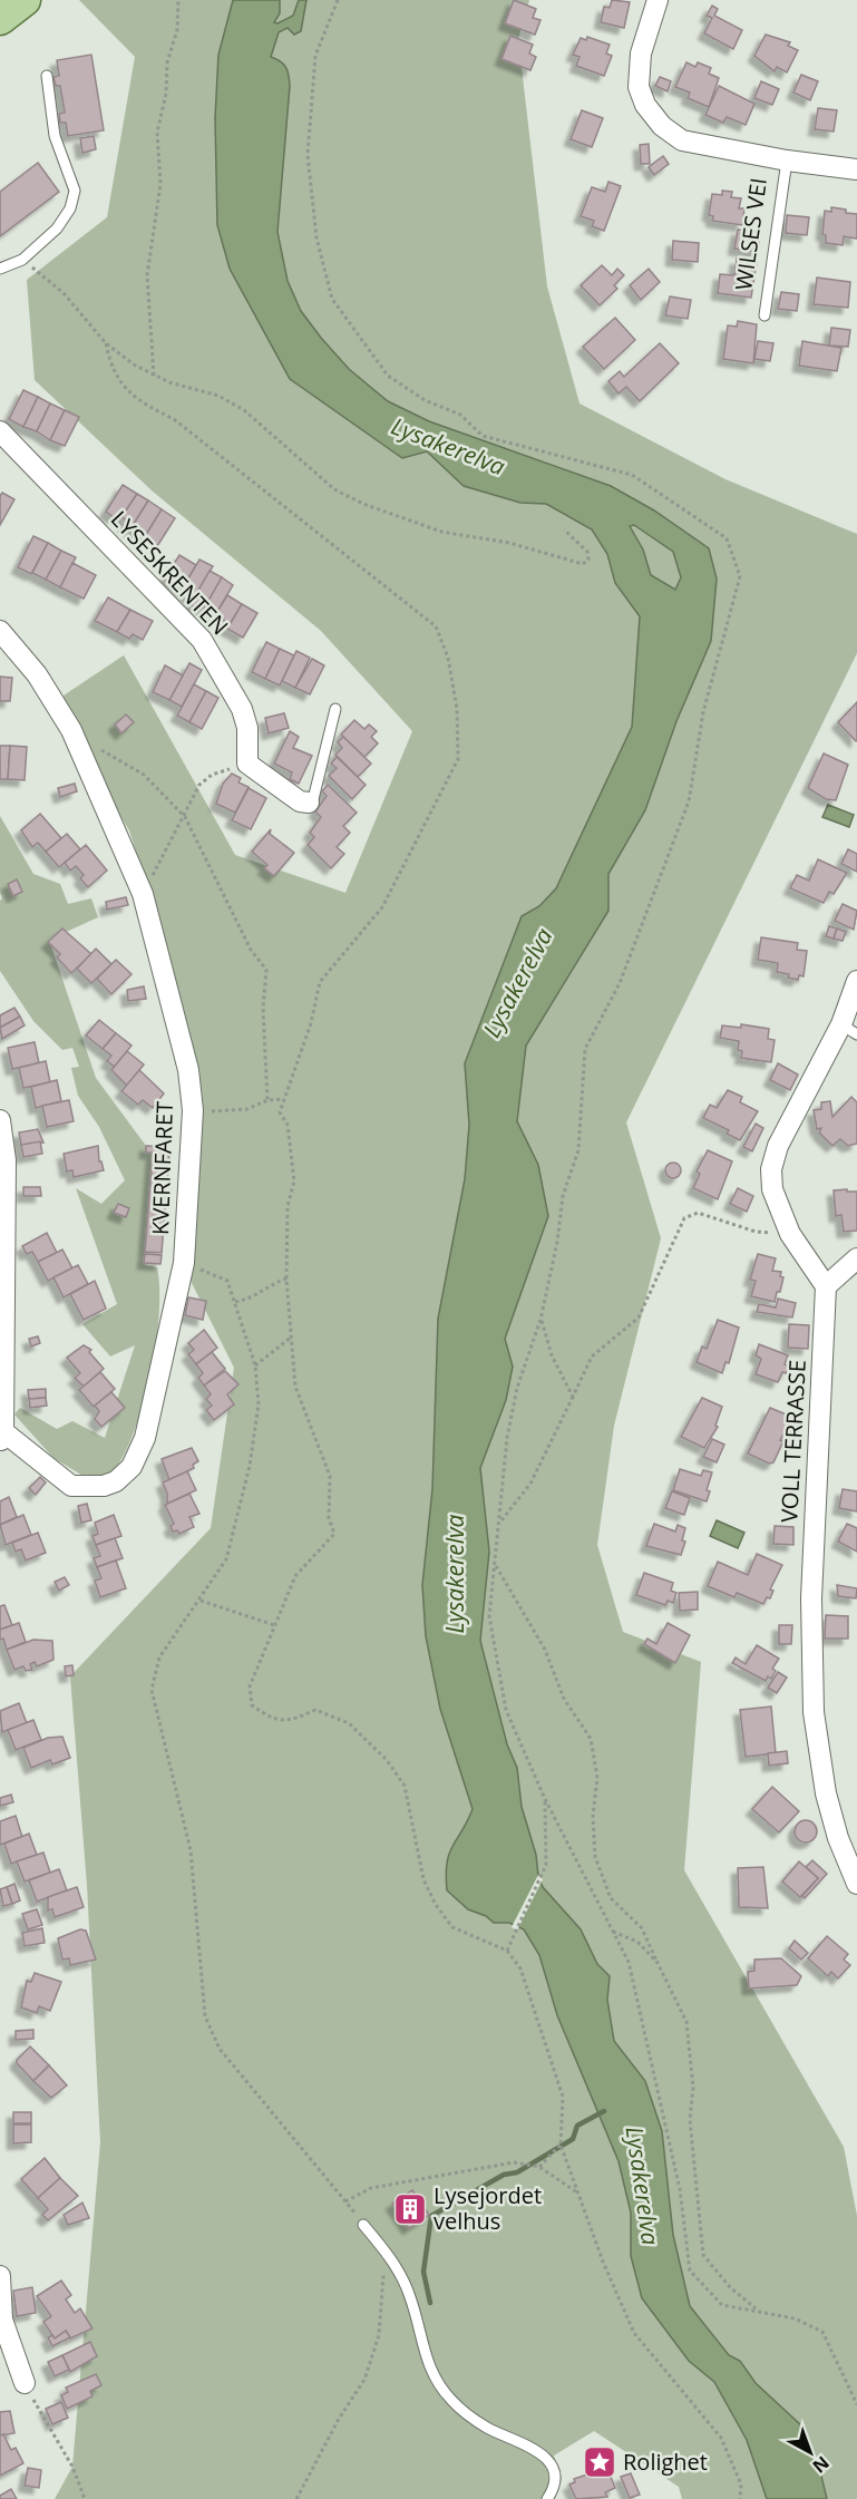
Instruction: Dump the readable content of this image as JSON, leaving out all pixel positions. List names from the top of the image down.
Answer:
{
  "streets": {
    "street": [
      "WILSES VEI",
      "LYSESKRENTEN",
      "KVERNFARET",
      "VOLL TERRASSE"
    ]
  },
  "water": ["Lysakerelva"],
  "places": {
    "building": ["Lysejordet velhus"],
    "place": ["Rolighet"]
  },
  "north": "bottom right"
}
